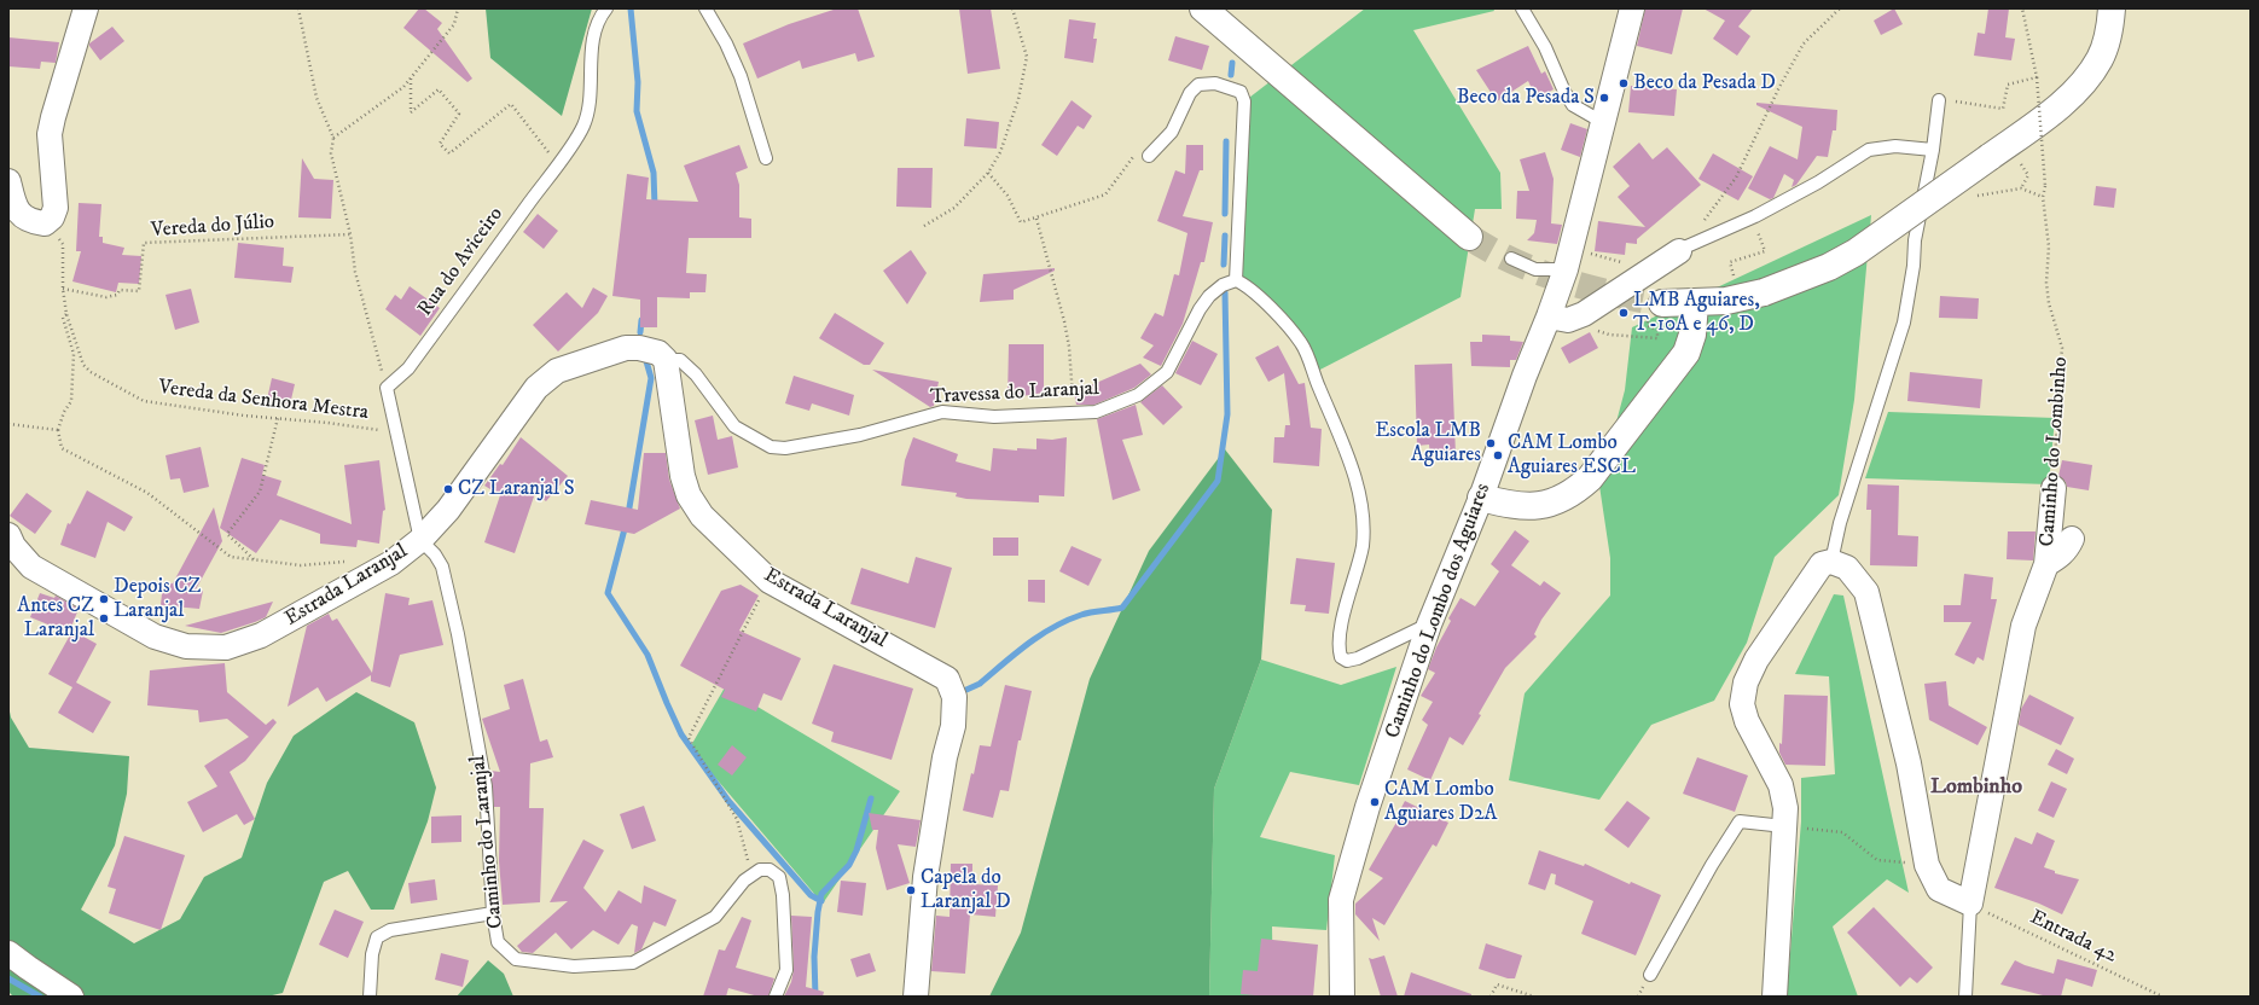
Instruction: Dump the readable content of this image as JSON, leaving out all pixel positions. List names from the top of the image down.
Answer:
{
  "streets": {
    "street": ["Caminho do Lombinho", "Estrada Laranjal", "Caminho do Lombo dos Aguiares"],
    "lane": ["Rua do Aviceiro", "Travessa do Laranjal", "Caminho do Laranjal"],
    "path": ["Vereda do Júlio", "Vereda da Senhora Mestra", "Entrada 42"]
  },
  "crossings": [
    ["Vereda do Júlio", "Vereda da Senhora Mestra"],
    ["Travessa do Laranjal", "Estrada Laranjal"],
    ["Caminho do Lombinho", "Entrada 42"],
    ["Estrada Laranjal", "Caminho do Laranjal"]
  ],
  "districts": ["Lombinho"],
  "places": [
    "Beco da Pesada D",
    "Beco da Pesada S",
    "LMB Aguiares, T-10A e 46, D",
    "Escola LMB Aguiares",
    "CAM Lombo Aguiares ESCL",
    "CZ Laranjal S",
    "Depois CZ Laranjal",
    "Antes CZ Laranjal",
    "CAM Lombo Aguiares D2A",
    "Capela do Laranjal D"
  ]
}
